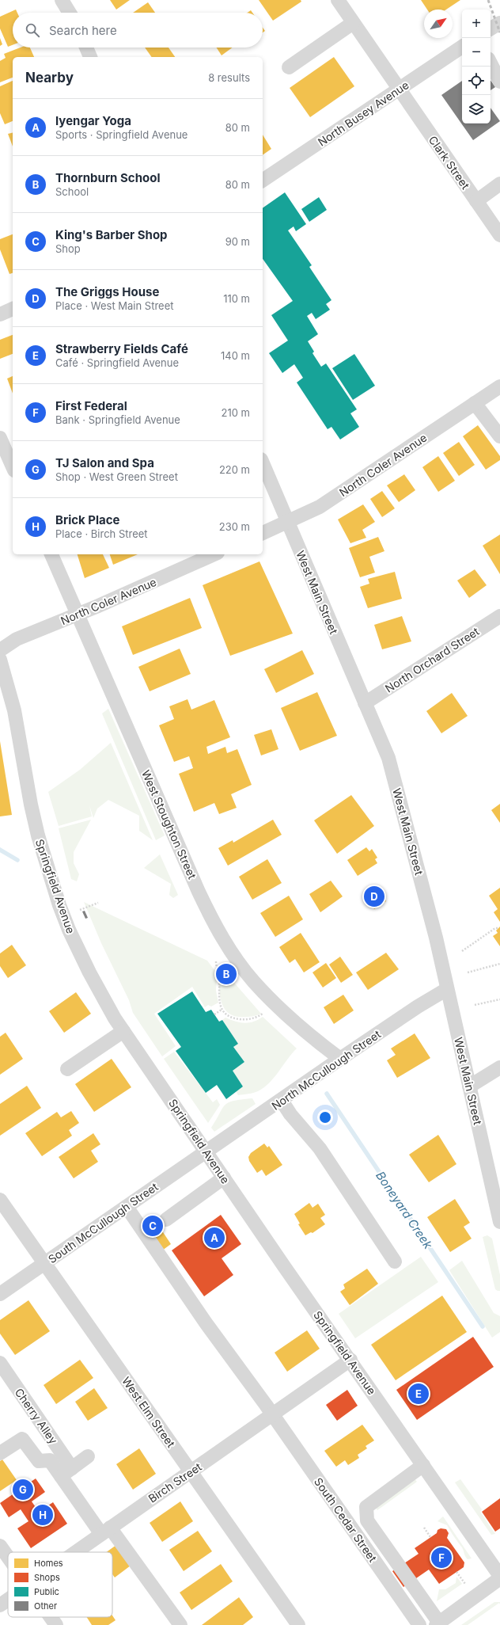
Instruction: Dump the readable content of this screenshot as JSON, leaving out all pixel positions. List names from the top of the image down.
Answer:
{
  "streets": {
    "street": [
      "North Busey Avenue",
      "Clark Street",
      "North Coler Avenue",
      "West Main Street",
      "North Orchard Street",
      "West Stoughton Street",
      "Springfield Avenue",
      "North McCullough Street",
      "South McCullough Street",
      "West Elm Street",
      "Cherry Alley",
      "Birch Street",
      "South Cedar Street"
    ]
  },
  "crossings": [
    ["North Busey Avenue", "Clark Street"],
    ["North Coler Avenue", "West Main Street"],
    ["North Coler Avenue", "West Stoughton Street"],
    ["West Main Street", "North Orchard Street"],
    ["West Main Street", "North McCullough Street"],
    ["West Stoughton Street", "North McCullough Street"],
    ["Springfield Avenue", "North McCullough Street"],
    ["Springfield Avenue", "South McCullough Street"],
    ["Springfield Avenue", "Birch Street"],
    ["North McCullough Street", "South McCullough Street"],
    ["South McCullough Street", "West Elm Street"],
    ["South McCullough Street", "South Cedar Street"],
    ["West Elm Street", "Birch Street"],
    ["Birch Street", "South Cedar Street"]
  ],
  "water": ["Boneyard Creek"],
  "legend": [
    "Homes",
    "Shops",
    "Public",
    "Other"
  ],
  "north": "top right",
  "page": {
    "map_buttons": ["+", "−"],
    "search": "Search here",
    "heading": ["Nearby", "8 results"],
    "list": [
      {
        "mark": "A",
        "name": "Iyengar Yoga",
        "note": "Sports · Springfield Avenue",
        "value": "80 m"
      },
      {
        "mark": "B",
        "name": "Thornburn School",
        "note": "School",
        "value": "80 m"
      },
      {
        "mark": "C",
        "name": "King's Barber Shop",
        "note": "Shop",
        "value": "90 m"
      },
      {
        "mark": "D",
        "name": "The Griggs House",
        "note": "Place · West Main Street",
        "value": "110 m"
      },
      {
        "mark": "E",
        "name": "Strawberry Fields Café",
        "note": "Café · Springfield Avenue",
        "value": "140 m"
      },
      {
        "mark": "F",
        "name": "First Federal",
        "note": "Bank · Springfield Avenue",
        "value": "210 m"
      },
      {
        "mark": "G",
        "name": "TJ Salon and Spa",
        "note": "Shop · West Green Street",
        "value": "220 m"
      },
      {
        "mark": "H",
        "name": "Brick Place",
        "note": "Place · Birch Street",
        "value": "230 m"
      }
    ],
    "pins": [
      "D",
      "B",
      "C",
      "A",
      "E",
      "G",
      "H",
      "F"
    ]
  }
}
